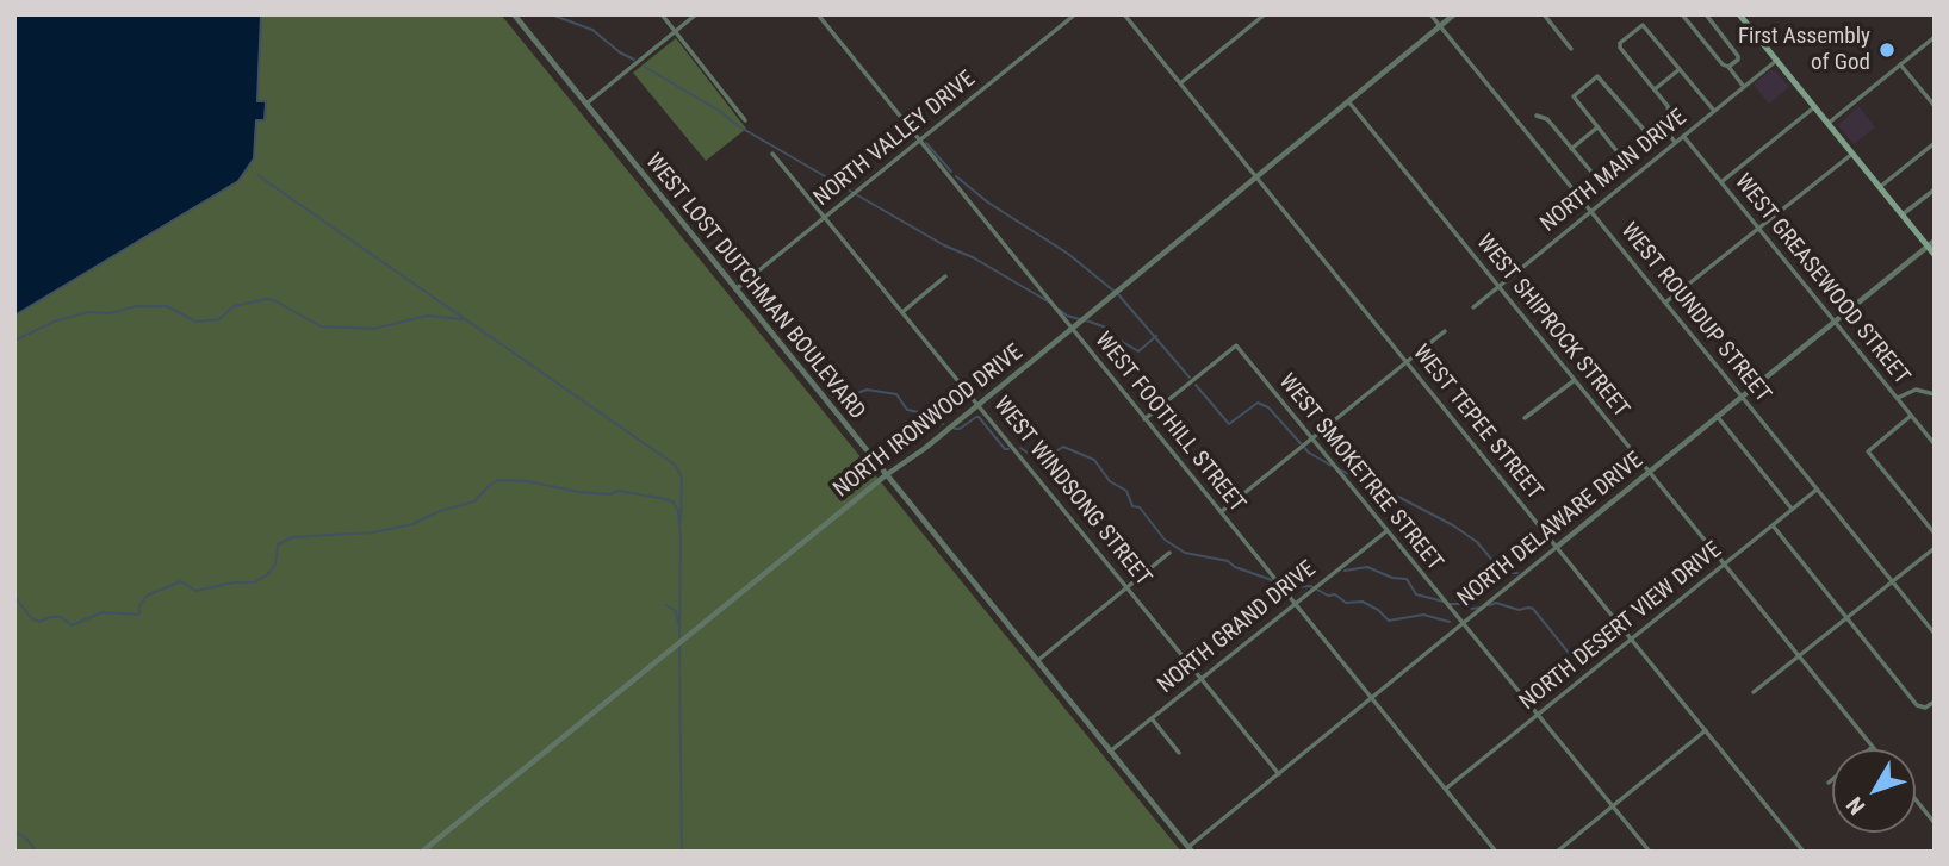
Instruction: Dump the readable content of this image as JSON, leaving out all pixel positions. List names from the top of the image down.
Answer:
{
  "streets": {
    "street": [
      "NORTH VALLEY DRIVE",
      "NORTH MAIN DRIVE",
      "WEST GREASEWOOD STREET",
      "WEST LOST DUTCHMAN BOULEVARD",
      "WEST ROUNDUP STREET",
      "WEST SHIPROCK STREET",
      "NORTH IRONWOOD DRIVE",
      "WEST FOOTHILL STREET",
      "WEST TEPEE STREET",
      "WEST SMOKETREE STREET",
      "WEST WINDSONG STREET",
      "NORTH DELAWARE DRIVE",
      "NORTH DESERT VIEW DRIVE",
      "NORTH GRAND DRIVE"
    ]
  },
  "crossings": [
    ["NORTH VALLEY DRIVE", "WEST LOST DUTCHMAN BOULEVARD"],
    ["NORTH VALLEY DRIVE", "WEST FOOTHILL STREET"],
    ["NORTH VALLEY DRIVE", "WEST WINDSONG STREET"],
    ["NORTH MAIN DRIVE", "WEST GREASEWOOD STREET"],
    ["NORTH MAIN DRIVE", "WEST ROUNDUP STREET"],
    ["NORTH MAIN DRIVE", "WEST SHIPROCK STREET"],
    ["WEST GREASEWOOD STREET", "NORTH DELAWARE DRIVE"],
    ["WEST LOST DUTCHMAN BOULEVARD", "NORTH IRONWOOD DRIVE"],
    ["WEST LOST DUTCHMAN BOULEVARD", "NORTH DELAWARE DRIVE"],
    ["WEST LOST DUTCHMAN BOULEVARD", "NORTH GRAND DRIVE"],
    ["WEST ROUNDUP STREET", "NORTH IRONWOOD DRIVE"],
    ["WEST ROUNDUP STREET", "NORTH DELAWARE DRIVE"],
    ["WEST ROUNDUP STREET", "NORTH DESERT VIEW DRIVE"],
    ["WEST SHIPROCK STREET", "NORTH IRONWOOD DRIVE"],
    ["WEST SHIPROCK STREET", "NORTH DELAWARE DRIVE"],
    ["WEST SHIPROCK STREET", "NORTH DESERT VIEW DRIVE"],
    ["NORTH IRONWOOD DRIVE", "WEST FOOTHILL STREET"],
    ["NORTH IRONWOOD DRIVE", "WEST TEPEE STREET"],
    ["NORTH IRONWOOD DRIVE", "WEST WINDSONG STREET"],
    ["WEST FOOTHILL STREET", "WEST SMOKETREE STREET"],
    ["WEST FOOTHILL STREET", "NORTH DELAWARE DRIVE"],
    ["WEST FOOTHILL STREET", "NORTH DESERT VIEW DRIVE"],
    ["WEST FOOTHILL STREET", "NORTH GRAND DRIVE"],
    ["WEST TEPEE STREET", "NORTH DELAWARE DRIVE"],
    ["WEST TEPEE STREET", "NORTH DESERT VIEW DRIVE"],
    ["WEST SMOKETREE STREET", "NORTH DELAWARE DRIVE"],
    ["WEST SMOKETREE STREET", "NORTH DESERT VIEW DRIVE"],
    ["WEST SMOKETREE STREET", "NORTH GRAND DRIVE"],
    ["WEST WINDSONG STREET", "NORTH DELAWARE DRIVE"],
    ["WEST WINDSONG STREET", "NORTH GRAND DRIVE"]
  ],
  "places": ["First Assembly of God"],
  "north": "bottom left"
}
